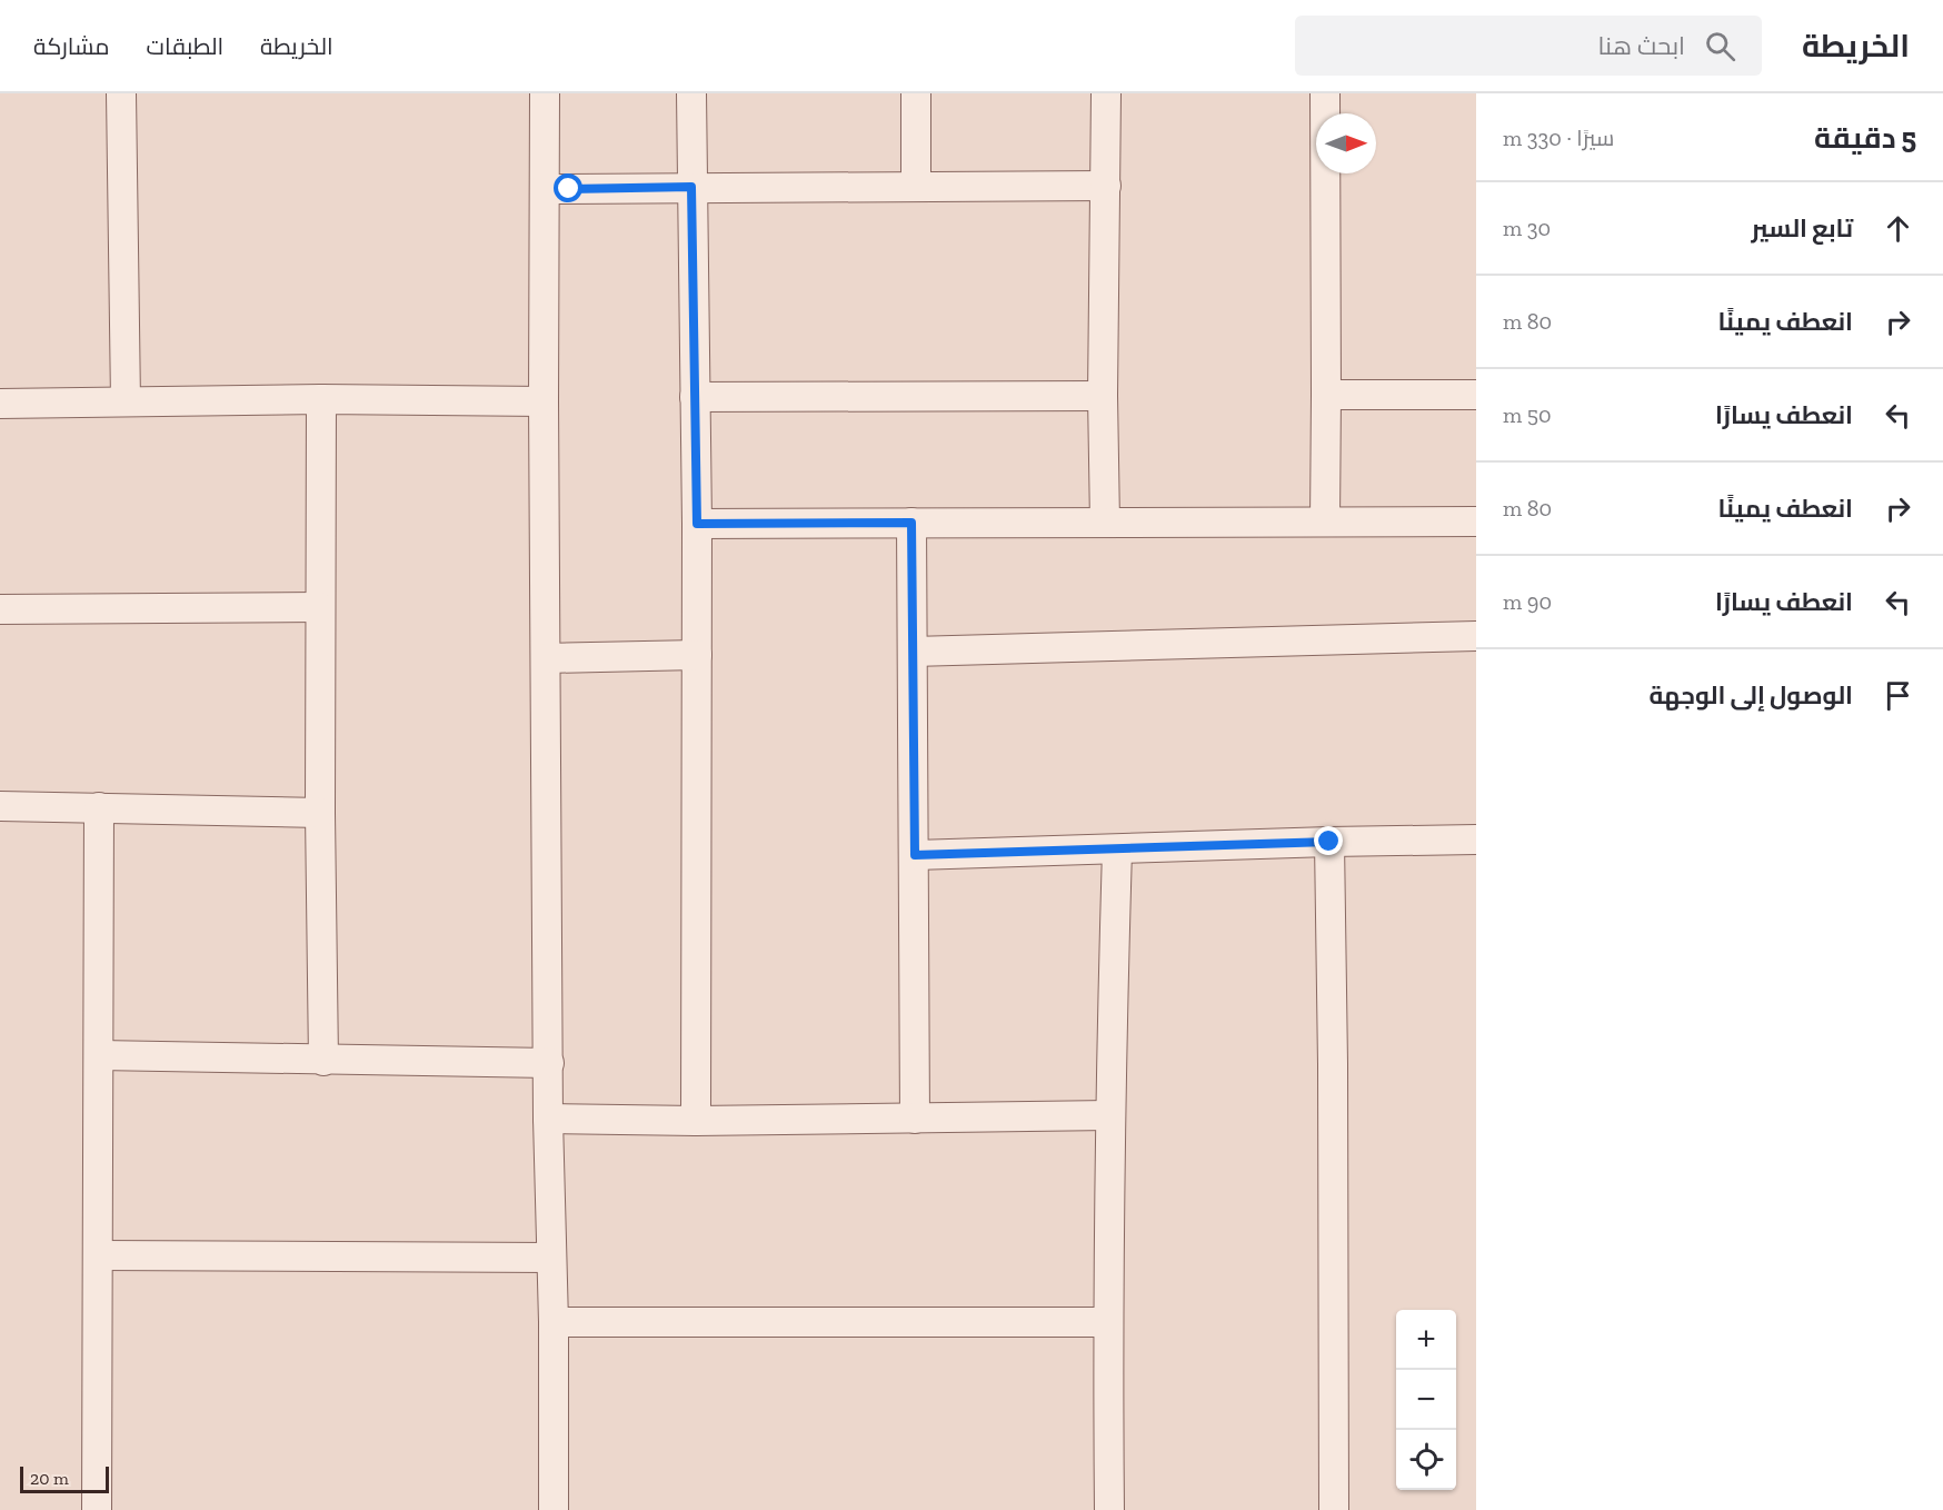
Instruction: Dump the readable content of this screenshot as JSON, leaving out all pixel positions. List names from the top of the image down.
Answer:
{
  "scale_bar": "20 m",
  "north": "right",
  "page": {
    "header": "الخريطة",
    "search": "ابحث هنا",
    "nav": ["الخريطة", "الطبقات", "مشاركة"],
    "heading": ["5 دقيقة", "سيرًا · 330 m"],
    "list": [
      ["تابع السير", "30 m"],
      ["انعطف يمينًا", "80 m"],
      ["انعطف يسارًا", "50 m"],
      ["انعطف يمينًا", "80 m"],
      ["انعطف يسارًا", "90 m"],
      "الوصول إلى الوجهة"
    ],
    "map_buttons": ["+", "−"],
    "scale": "20 m"
  }
}
